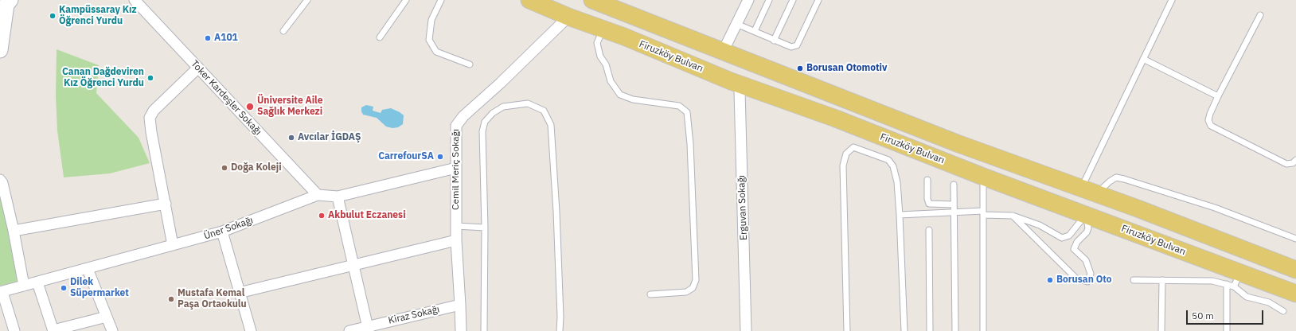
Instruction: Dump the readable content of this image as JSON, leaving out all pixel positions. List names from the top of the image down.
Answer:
{
  "streets": {
    "main road": ["Firuzköy Bulvarı"],
    "street": [
      "Toker Kardeşler Sokağı",
      "Cemil Meriç Sokağı",
      "Erguvan Sokağı",
      "Üner Sokağı",
      "Kiraz Sokağı"
    ]
  },
  "crossings": [
    ["Firuzköy Bulvarı", "Cemil Meriç Sokağı"],
    ["Firuzköy Bulvarı", "Erguvan Sokağı"],
    ["Toker Kardeşler Sokağı", "Üner Sokağı"],
    ["Cemil Meriç Sokağı", "Üner Sokağı"],
    ["Cemil Meriç Sokağı", "Kiraz Sokağı"]
  ],
  "places": [
    "Kampüssaray Kız Öğrenci Yurdu",
    "A101",
    "Borusan Otomotiv",
    "Canan Dağdeviren Kız Öğrenci Yurdu",
    "Üniversite Aile Sağlık Merkezi",
    "Avcılar İGDAŞ",
    "CarrefourSA",
    "Doğa Koleji",
    "Akbulut Eczanesi",
    "Borusan Oto",
    "Dilek Süpermarket",
    "Mustafa Kemal Paşa Ortaokulu"
  ],
  "scale_bar": "50 m"
}
